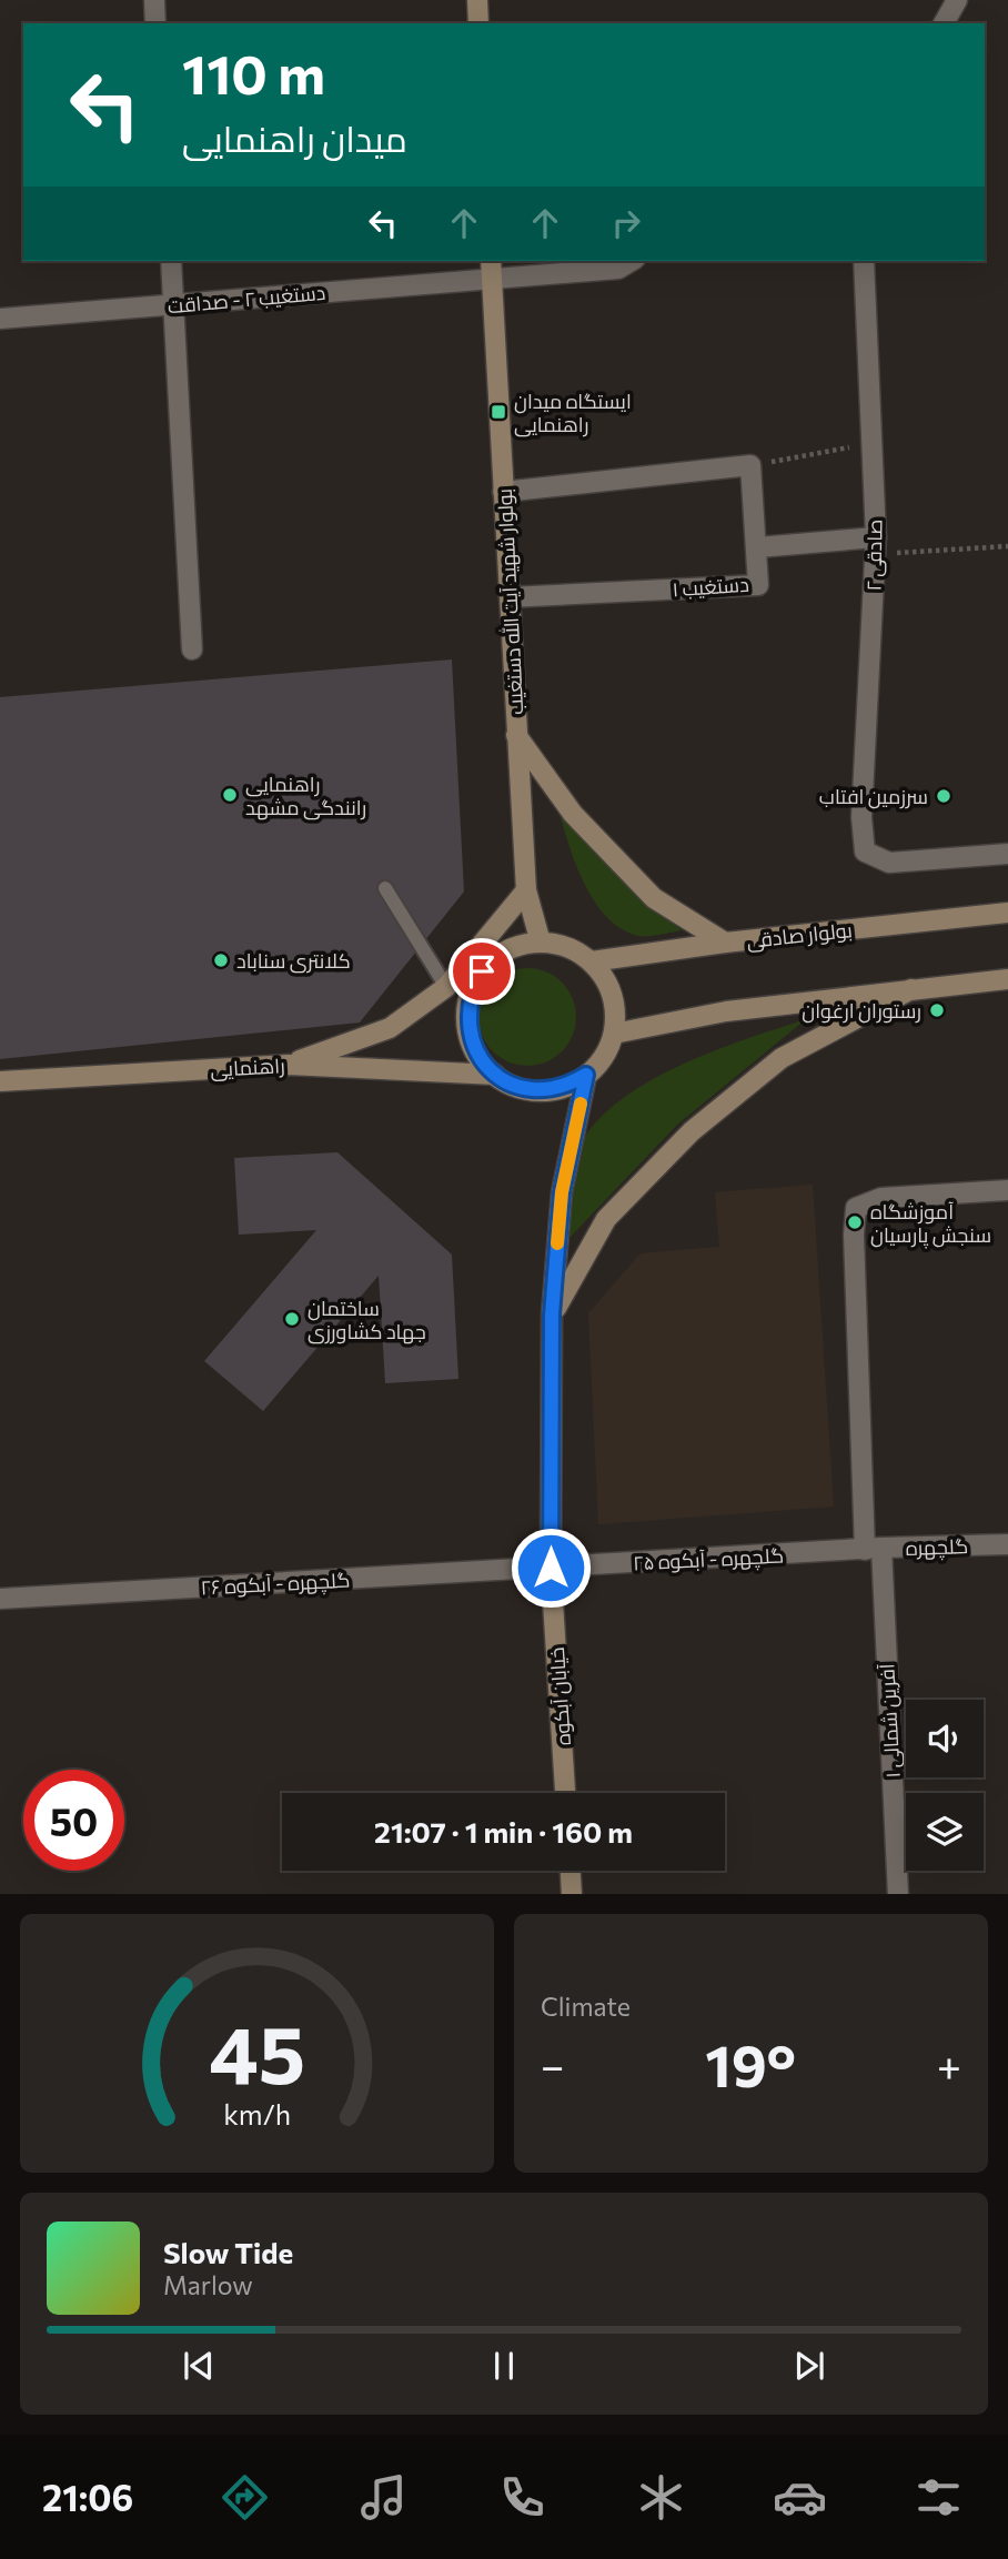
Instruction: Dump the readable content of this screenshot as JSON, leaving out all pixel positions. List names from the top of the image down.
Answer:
{
  "streets": {
    "main road": [
      "بولوار شهید آیت الله دستغیب",
      "بولوار صادقی",
      "راهنمایی",
      "خیابان آبکوه"
    ],
    "street": [
      "دستغیب ۲ - صداقت",
      "صادقی ۲",
      "دستغیب ۱",
      "گلچهره",
      "گلچهره - آبکوه ۲۵",
      "گلچهره - آبکوه ۲۶",
      "آفرين شمالى ١"
    ]
  },
  "crossings": [
    ["دستغیب ۲ - صداقت", "بولوار شهید آیت الله دستغیب"],
    ["صادقی ۲", "دستغیب ۱"],
    ["دستغیب ۱", "بولوار شهید آیت الله دستغیب"],
    ["بولوار شهید آیت الله دستغیب", "بولوار صادقی"],
    ["بولوار شهید آیت الله دستغیب", "راهنمایی"],
    ["بولوار شهید آیت الله دستغیب", "خیابان آبکوه"],
    ["بولوار صادقی", "راهنمایی"],
    ["بولوار صادقی", "خیابان آبکوه"],
    ["راهنمایی", "خیابان آبکوه"],
    ["گلچهره", "گلچهره - آبکوه ۲۵"],
    ["گلچهره", "آفرين شمالى ١"],
    ["گلچهره - آبکوه ۲۵", "گلچهره - آبکوه ۲۶"],
    ["گلچهره - آبکوه ۲۵", "خیابان آبکوه"],
    ["گلچهره - آبکوه ۲۵", "آفرين شمالى ١"],
    ["گلچهره - آبکوه ۲۶", "خیابان آبکوه"]
  ],
  "places": {
    "transit": ["ایستگاه میدان راهنمایی"],
    "other": [
      "راهنمایی رانندگی مشهد",
      "سرزمین افتاب",
      "کلانتری سناباد",
      "رستوران ارغوان",
      "آموزشگاه سنجش پارسیان",
      "ساختمان جهاد کشاورزی"
    ]
  },
  "page": {
    "turn": ["110 m", "میدان راهنمایی"],
    "limit": "50",
    "trip": "21:07 · 1 min · 160 m",
    "tile": "Climate",
    "heat": ["−", "19°", "+"],
    "song": ["Slow Tide", "Marlow"],
    "tabs": "21:06",
    "gauge": ["45", "km/h"]
  }
}
